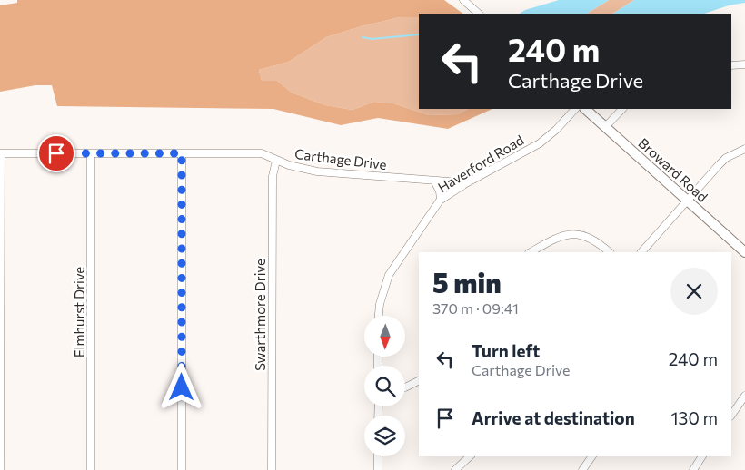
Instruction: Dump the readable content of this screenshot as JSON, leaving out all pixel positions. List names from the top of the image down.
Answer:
{
  "streets": {
    "main road": ["Broward Road"],
    "street": [
      "Carthage Drive",
      "Haverford Road",
      "Elmhurst Drive",
      "Swarthmore Drive"
    ]
  },
  "crossings": [
    ["Carthage Drive", "Haverford Road"],
    ["Carthage Drive", "Elmhurst Drive"],
    ["Carthage Drive", "Swarthmore Drive"]
  ],
  "north": "bottom",
  "page": {
    "turn": ["240 m", "Carthage Drive"],
    "heading": ["5 min", "370 m · 09:41"],
    "list": [
      {
        "name": "Turn left",
        "note": "Carthage Drive",
        "value": "240 m"
      },
      {
        "name": "Arrive at destination",
        "value": "130 m"
      }
    ]
  }
}
